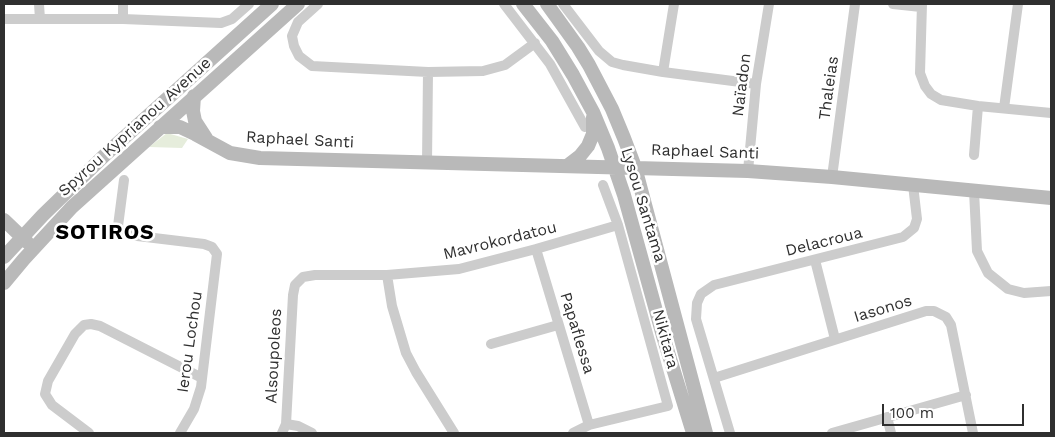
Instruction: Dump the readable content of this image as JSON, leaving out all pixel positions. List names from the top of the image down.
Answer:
{
  "streets": {
    "main road": ["Spyrou Kyprianou Avenue", "Raphael Santi", "Lysou Santama"],
    "street": [
      "Naïadon",
      "Thaleias",
      "Mavrokordatou",
      "Delacroua",
      "Iasonos",
      "Papaflessa",
      "Nikitara",
      "Ierou Lochou",
      "Alsoupoleos"
    ]
  },
  "crossings": [
    ["Naïadon", "Raphael Santi"],
    ["Thaleias", "Raphael Santi"],
    ["Spyrou Kyprianou Avenue", "Raphael Santi"],
    ["Raphael Santi", "Lysou Santama"],
    ["Raphael Santi", "Delacroua"],
    ["Mavrokordatou", "Papaflessa"],
    ["Mavrokordatou", "Nikitara"],
    ["Mavrokordatou", "Alsoupoleos"],
    ["Delacroua", "Iasonos"],
    ["Papaflessa", "Nikitara"]
  ],
  "districts": ["SOTIROS"],
  "scale_bar": "100 m"
}
